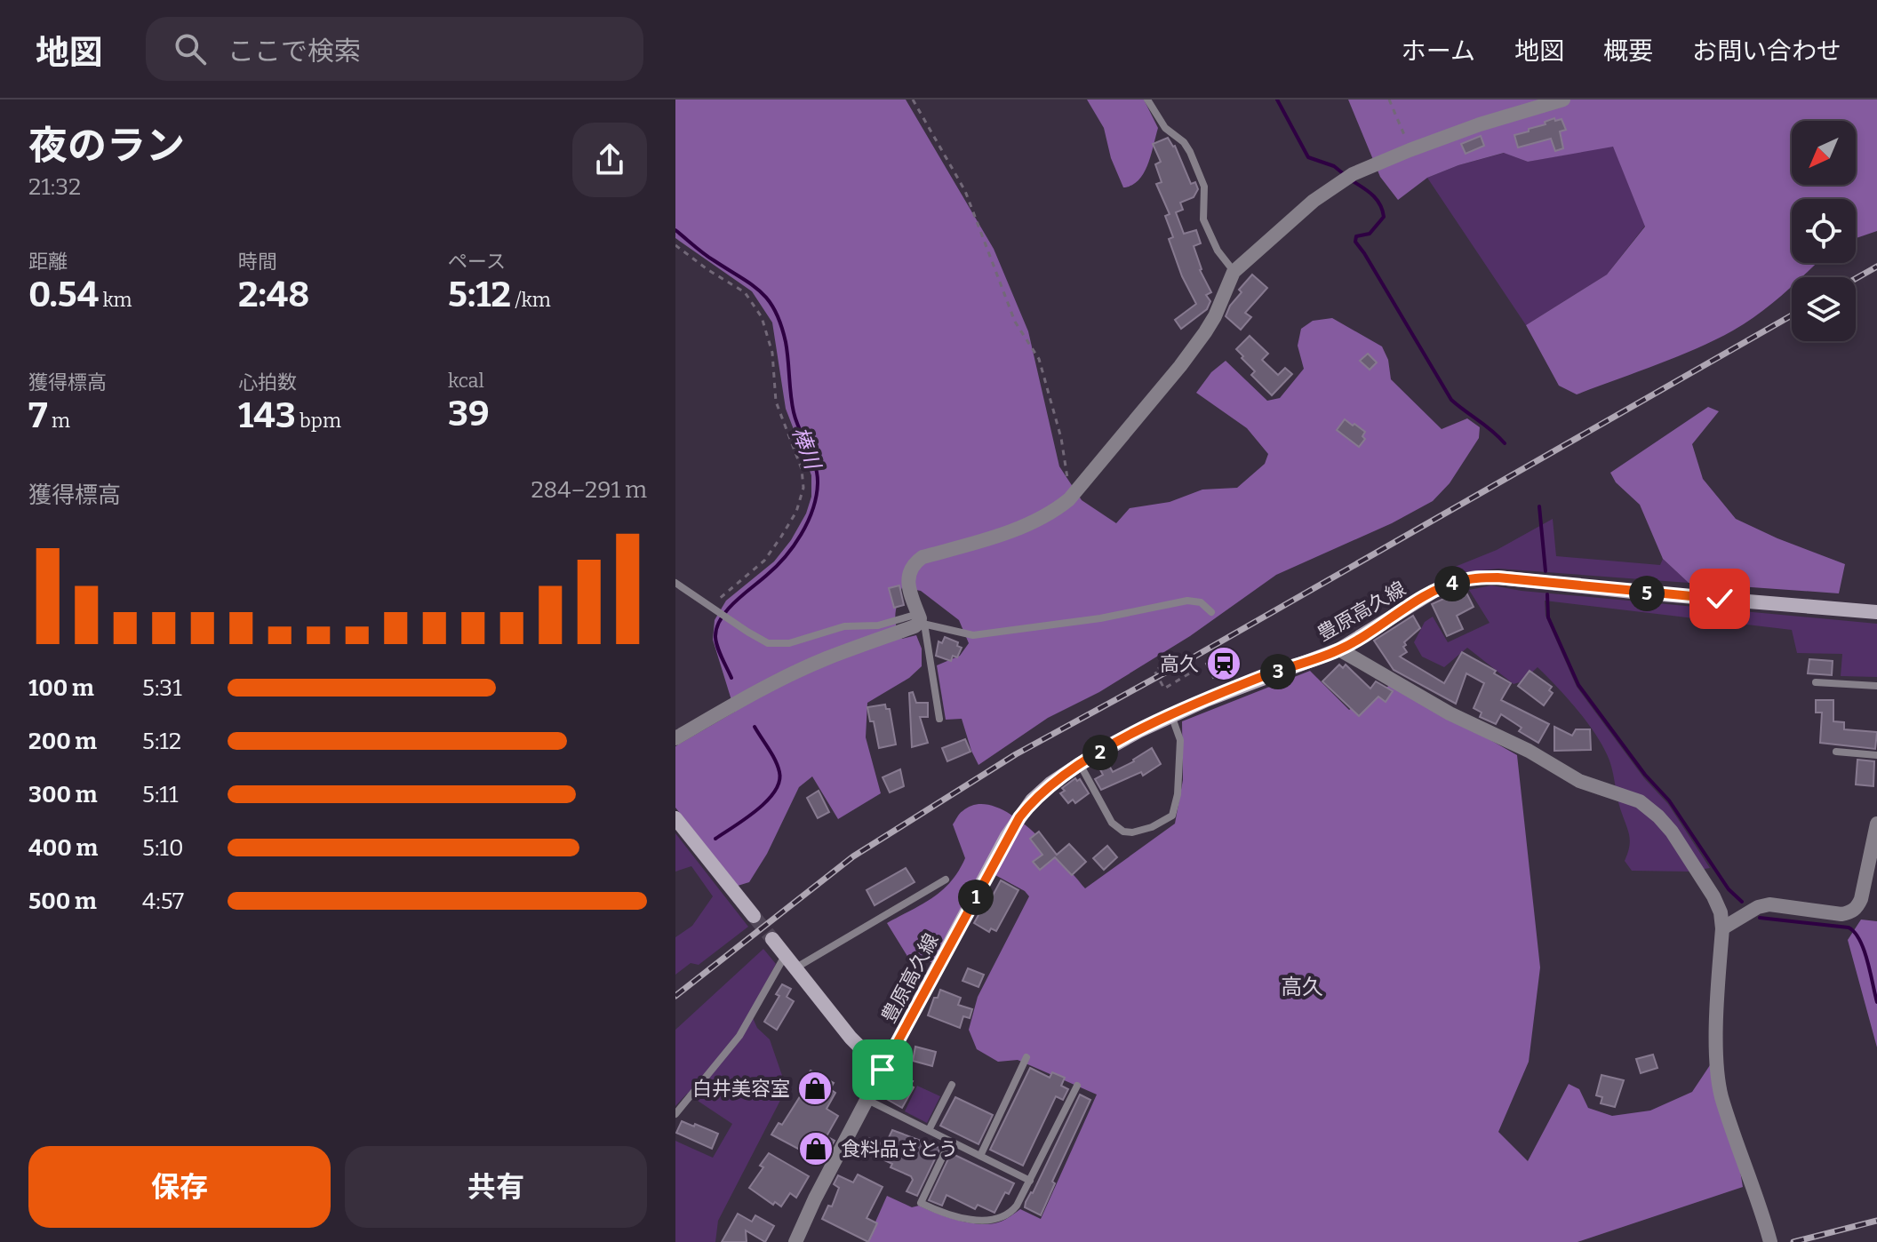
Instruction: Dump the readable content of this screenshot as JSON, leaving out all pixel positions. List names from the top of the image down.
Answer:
{
  "streets": {
    "main road": ["豊原高久線"]
  },
  "districts": ["高久"],
  "water": ["棒川"],
  "places": {
    "station": ["高久"],
    "shop": ["白井美容室", "食料品さとう"]
  },
  "north": "bottom left",
  "page": {
    "header": "地図",
    "search": "ここで検索",
    "nav": [
      "ホーム",
      "地図",
      "概要",
      "お問い合わせ"
    ],
    "heading": ["夜のラン", "21:32"],
    "stats": [
      ["距離", "0.54 km"],
      ["時間", "2:48"],
      ["ペース", "5:12 /km"],
      ["獲得標高", "7 m"],
      ["心拍数", "143 bpm"],
      ["kcal", "39"]
    ],
    "chart": ["獲得標高", "284–291 m"],
    "pins": [
      "4",
      "5",
      "3",
      "2",
      "1"
    ],
    "list": [
      {
        "name": "100 m",
        "note": "5:31"
      },
      {
        "name": "200 m",
        "note": "5:12"
      },
      {
        "name": "300 m",
        "note": "5:11"
      },
      {
        "name": "400 m",
        "note": "5:10"
      },
      {
        "name": "500 m",
        "note": "4:57"
      }
    ],
    "buttons": ["保存", "共有"]
  }
}
